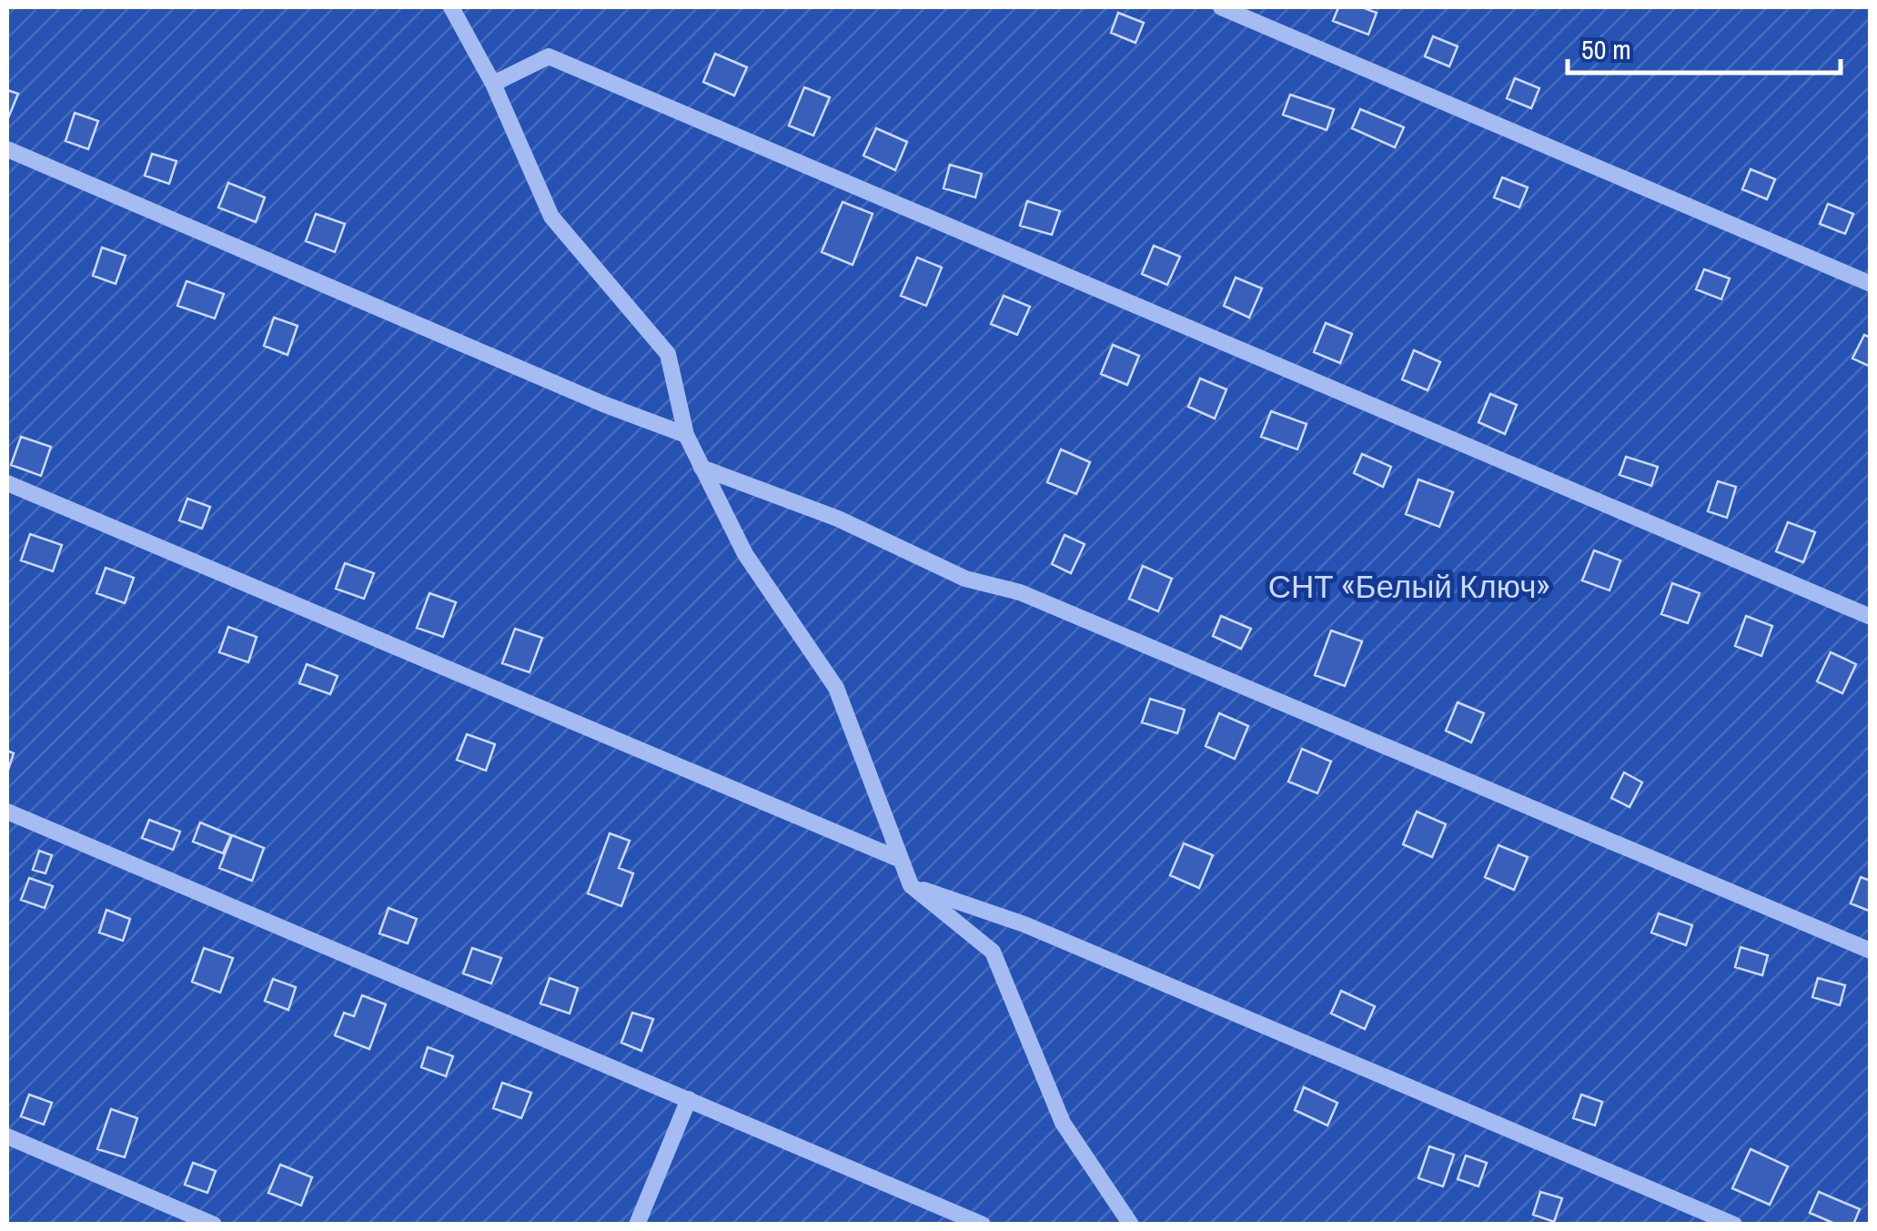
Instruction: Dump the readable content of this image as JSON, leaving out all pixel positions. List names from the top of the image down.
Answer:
{
  "parks": ["СНТ «Белый Ключ»"],
  "scale_bar": "50 m"
}
